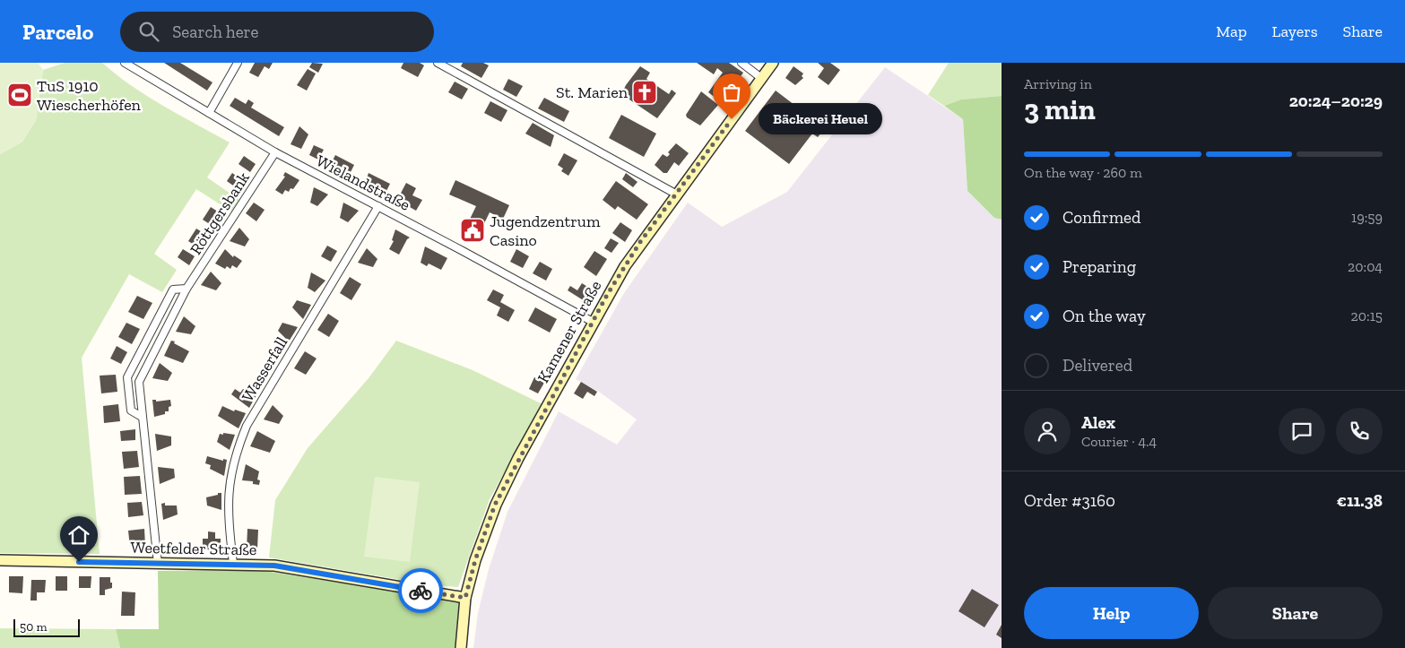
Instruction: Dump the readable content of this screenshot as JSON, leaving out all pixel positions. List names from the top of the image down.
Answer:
{
  "streets": {
    "main road": ["Kamener Straße", "Weetfelder Straße"],
    "street": ["Wielandstraße", "Röttgersbank", "Wasserfall"]
  },
  "crossings": [
    ["Wielandstraße", "Röttgersbank"],
    ["Wielandstraße", "Kamener Straße"],
    ["Wielandstraße", "Wasserfall"],
    ["Röttgersbank", "Weetfelder Straße"],
    ["Kamener Straße", "Weetfelder Straße"],
    ["Wasserfall", "Weetfelder Straße"]
  ],
  "places": {
    "church": ["St. Marien"],
    "sports": ["TuS 1910 Wiescherhöfen"],
    "other": ["Bäckerei Heuel"],
    "public building": ["Jugendzentrum Casino"]
  },
  "scale_bar": "50 m",
  "page": {
    "header": "Parcelo",
    "search": "Search here",
    "nav": ["Map", "Layers", "Share"],
    "heading": ["3 min", "Arriving in", "20:24–20:29"],
    "panel": [
      "Alex",
      "Courier · 4.4",
      "Order #3160",
      "€11.38"
    ],
    "bubble": "Bäckerei Heuel",
    "bar": "On the way · 260 m",
    "list": [
      ["Confirmed", "19:59"],
      ["Preparing", "20:04"],
      ["On the way", "20:15"],
      "Delivered"
    ],
    "buttons": ["Help", "Share"],
    "scale": "50 m"
  }
}
